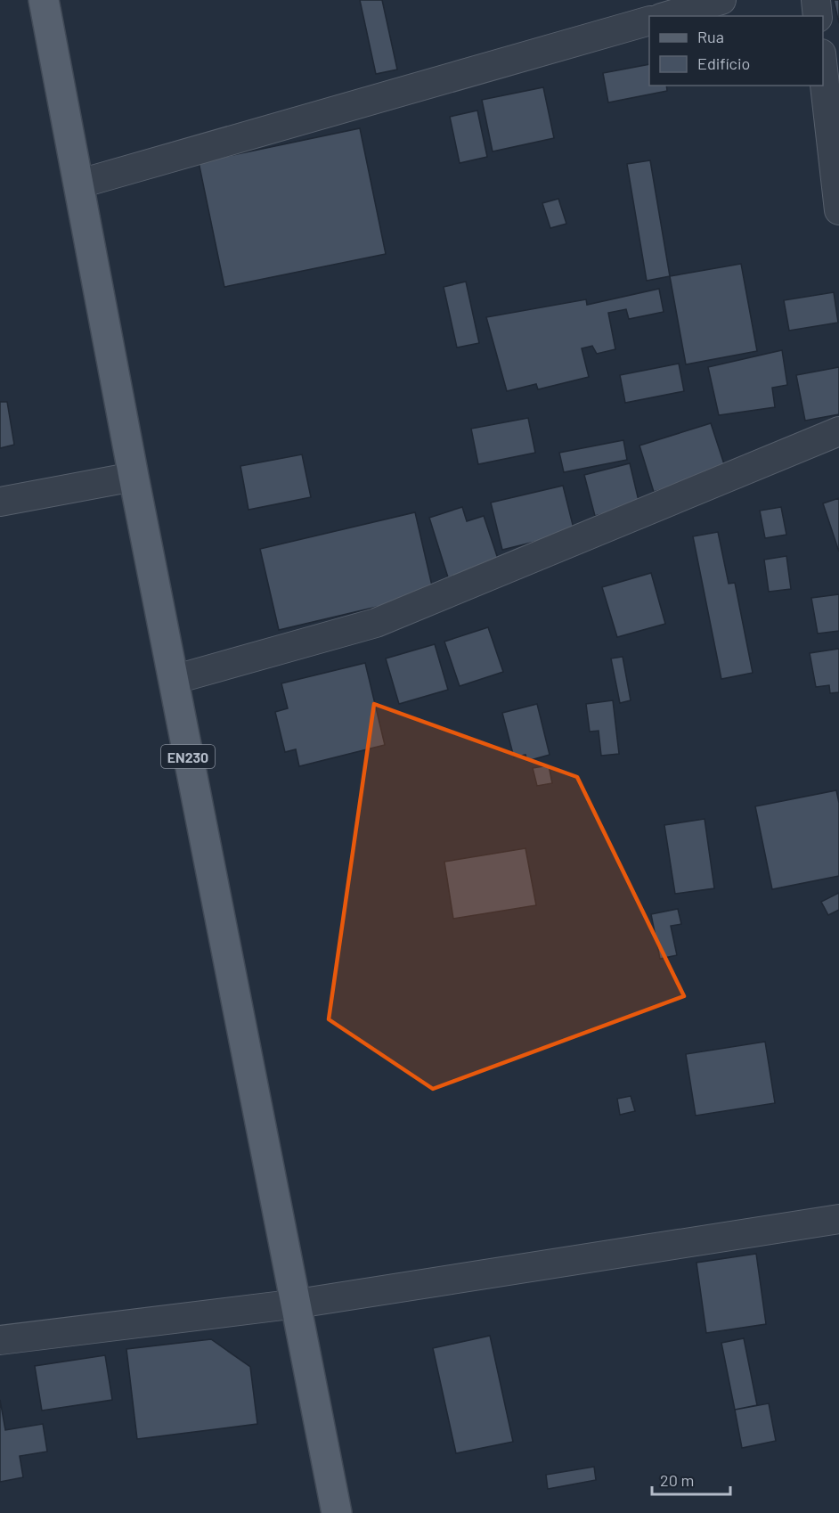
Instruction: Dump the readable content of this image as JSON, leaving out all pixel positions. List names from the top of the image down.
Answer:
{
  "streets": {
    "main road": ["EN230"]
  },
  "legend": ["Rua", "Edifício"],
  "scale_bar": "20 m"
}
